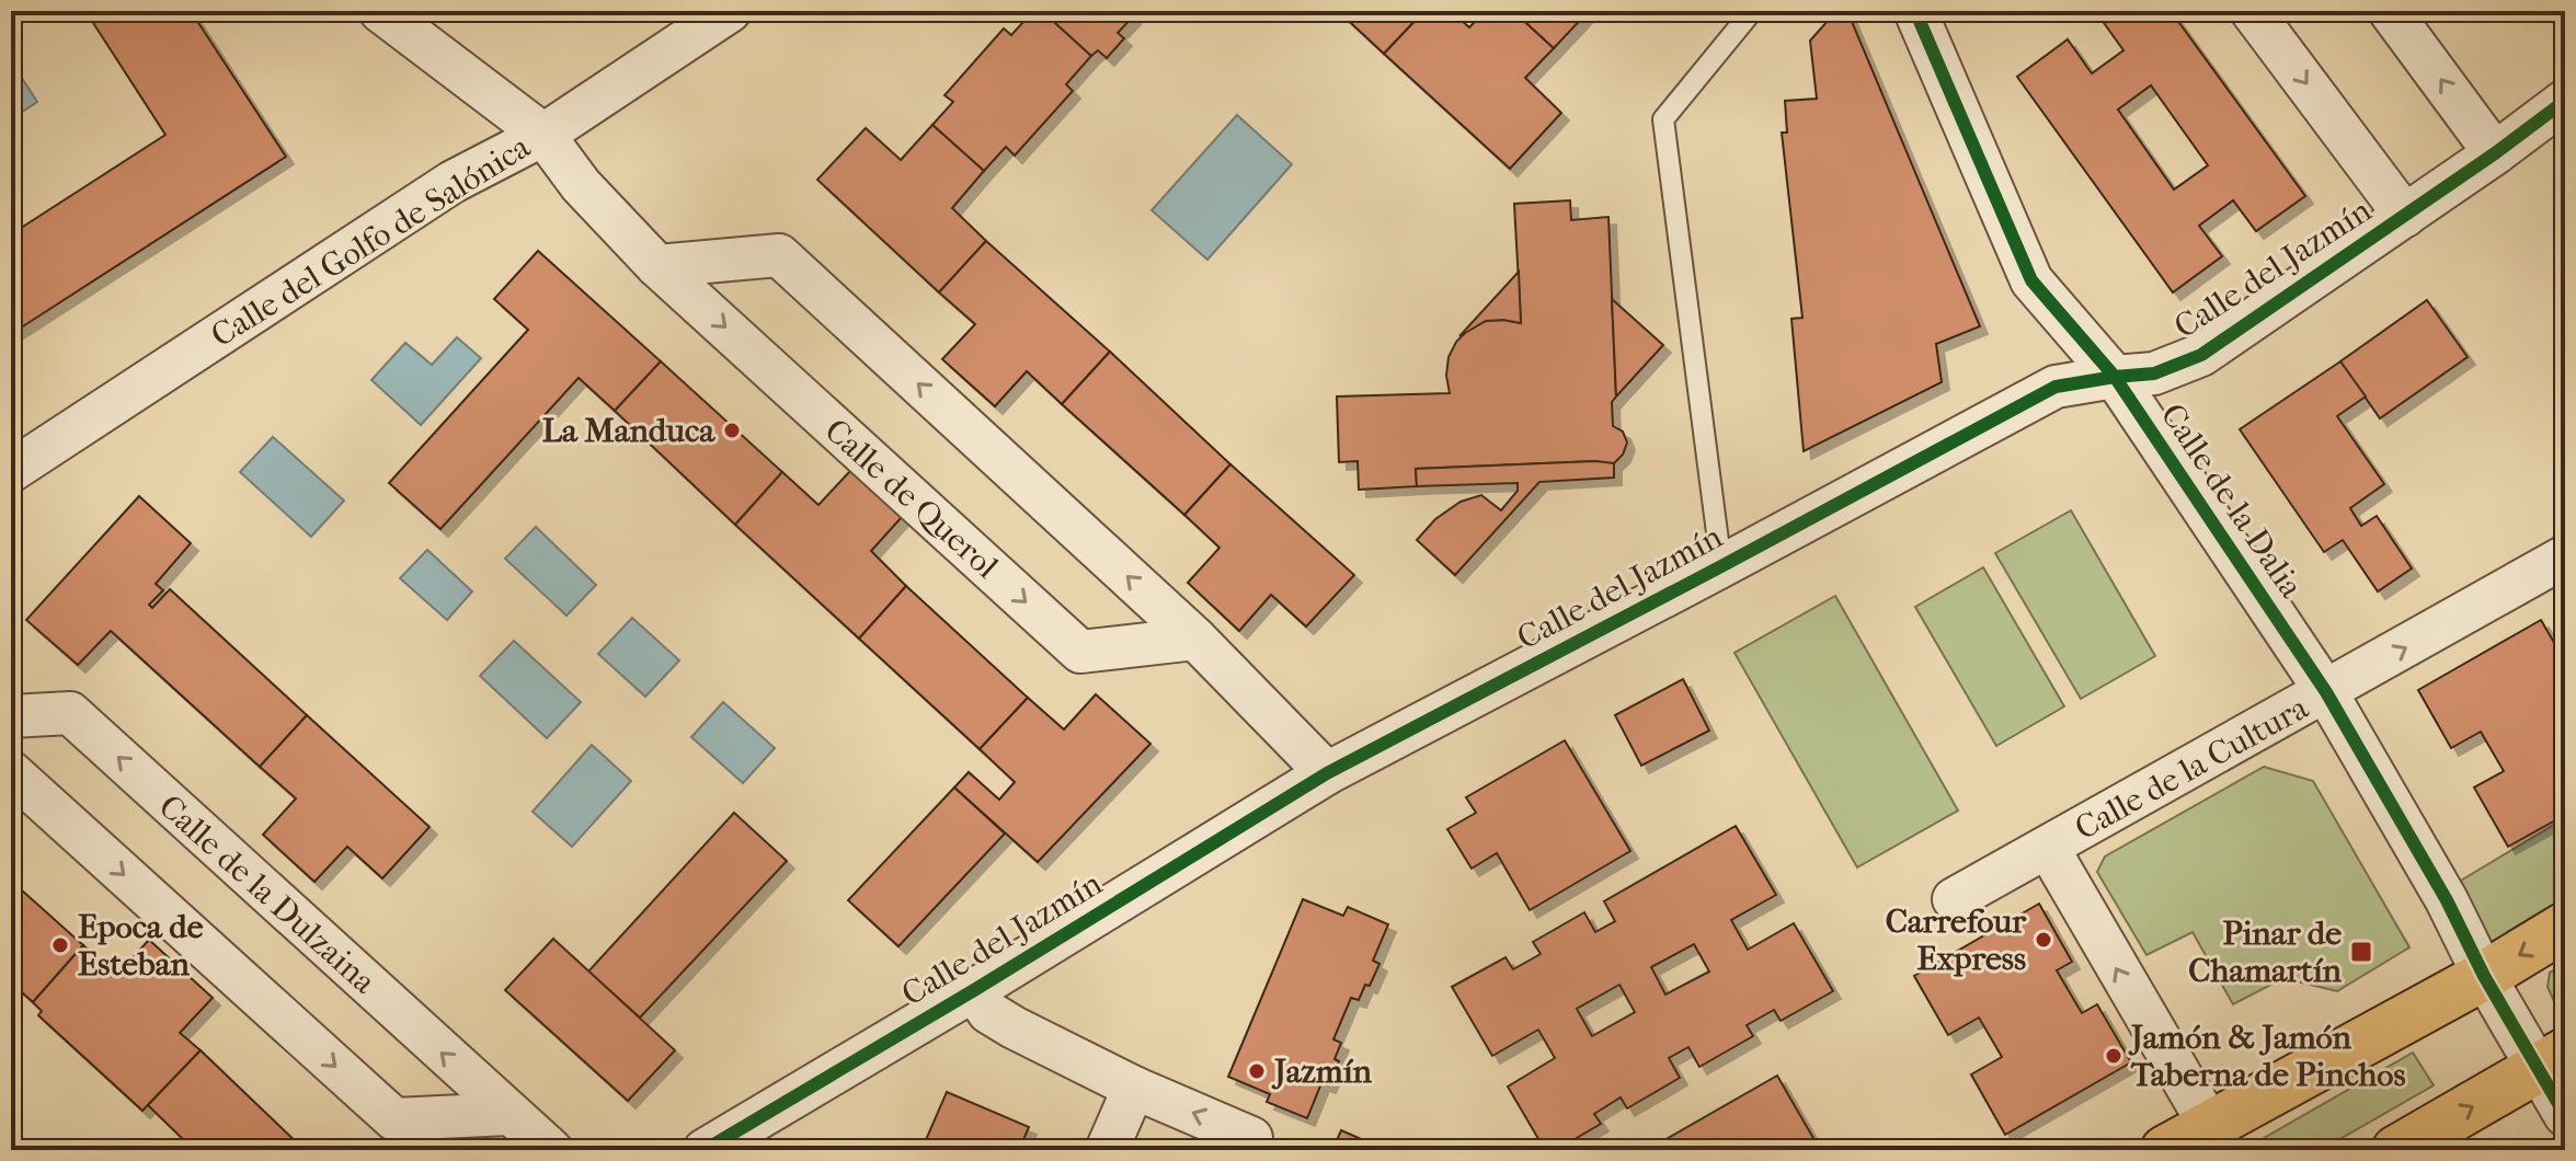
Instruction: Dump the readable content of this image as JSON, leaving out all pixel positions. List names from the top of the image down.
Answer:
{
  "streets": {
    "street": [
      "Calle del Golfo de Salónica",
      "Calle del Jazmín",
      "Calle de Querol",
      "Calle de la Dalia",
      "Calle de la Cultura",
      "Calle de la Dulzaina"
    ]
  },
  "crossings": [
    ["Calle del Golfo de Salónica", "Calle de Querol"],
    ["Calle del Jazmín", "Calle de la Dalia"],
    ["Calle de la Dalia", "Calle de la Cultura"]
  ],
  "one_way": ["Calle de la Cultura"],
  "places": {
    "other": [
      "La Manduca",
      "Carrefour Express",
      "Epoca de Esteban",
      "Jamón & Jamón Taberna de Pinchos",
      "Jazmín"
    ],
    "transit": ["Pinar de Chamartín"]
  }
}
